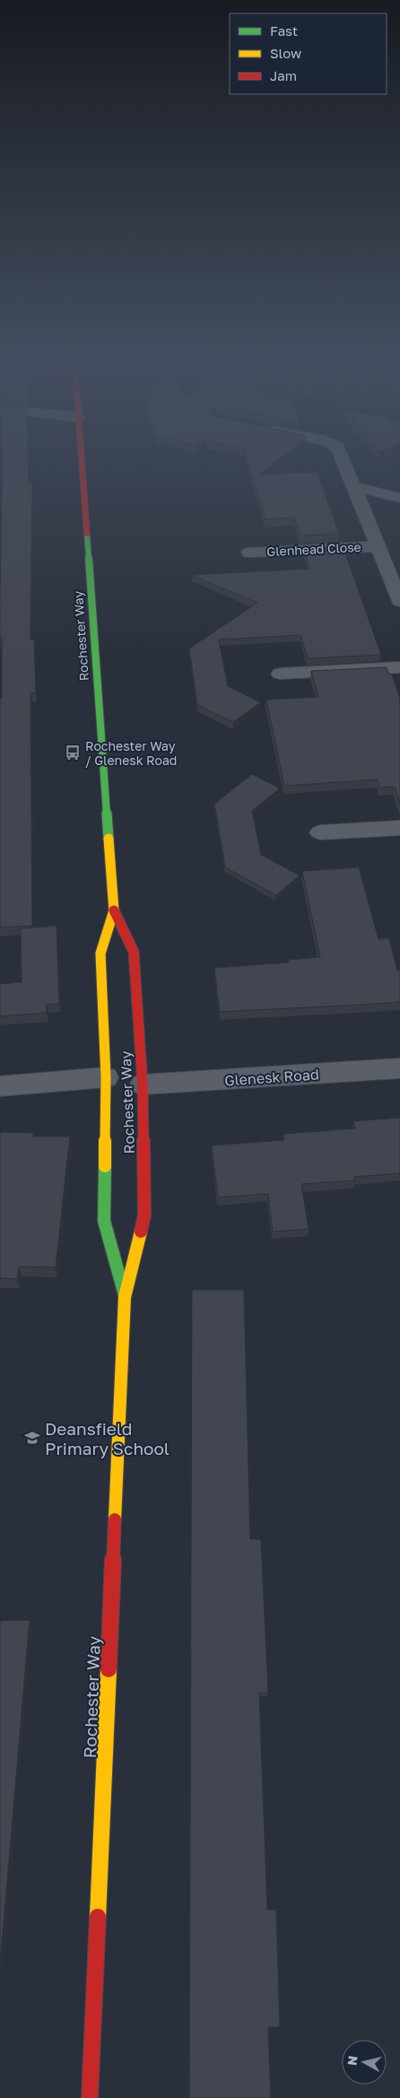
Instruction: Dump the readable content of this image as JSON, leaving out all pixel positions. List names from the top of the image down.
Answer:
{
  "streets": {
    "street": ["Glenhead Close", "Rochester Way", "Glenesk Road"]
  },
  "crossings": [
    ["Rochester Way", "Glenesk Road"]
  ],
  "places": {
    "bus stop": ["Rochester Way / Glenesk Road"],
    "school or university": ["Deansfield Primary School"]
  },
  "legend": ["Fast", "Slow", "Jam"],
  "north": "left"
}
